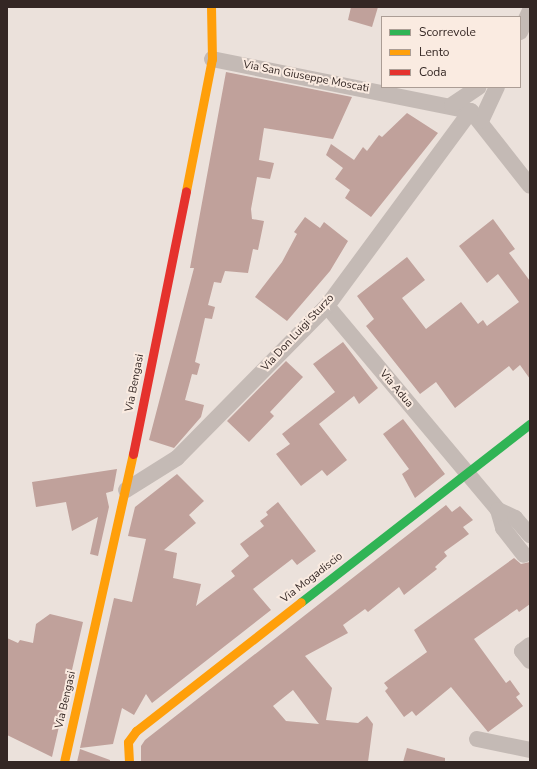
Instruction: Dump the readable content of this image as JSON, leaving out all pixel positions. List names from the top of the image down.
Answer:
{
  "streets": {
    "street": [
      "Via San Giuseppe Moscati",
      "Via Don Luigi Sturzo",
      "Via Bengasi",
      "Via Adua",
      "Via Mogadiscio"
    ]
  },
  "crossings": [
    ["Via San Giuseppe Moscati", "Via Don Luigi Sturzo"],
    ["Via San Giuseppe Moscati", "Via Bengasi"],
    ["Via Don Luigi Sturzo", "Via Bengasi"],
    ["Via Don Luigi Sturzo", "Via Adua"],
    ["Via Adua", "Via Mogadiscio"]
  ],
  "legend": ["Scorrevole", "Lento", "Coda"]
}
